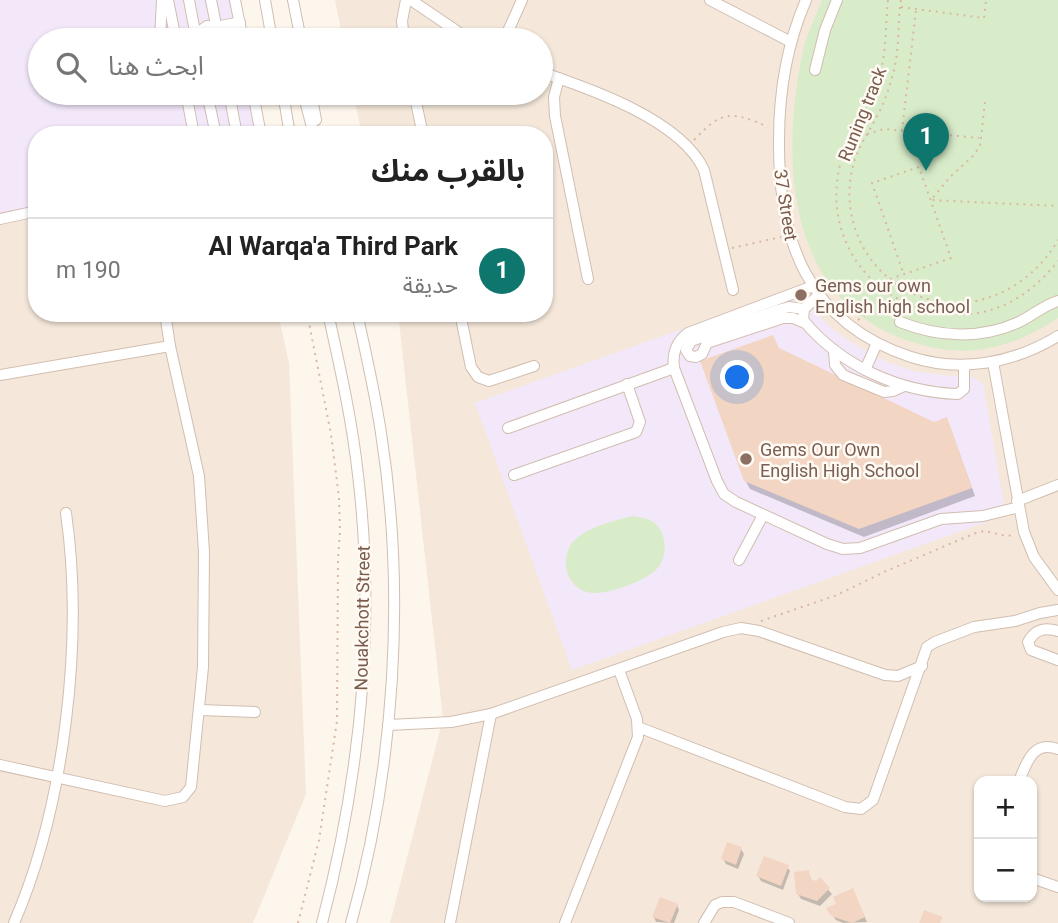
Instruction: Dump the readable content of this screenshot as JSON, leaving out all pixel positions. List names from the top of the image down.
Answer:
{
  "streets": {
    "street": ["37 Street", "Nouakchott Street"],
    "path": ["Runing track"]
  },
  "places": ["Gems our own English high school", "Gems Our Own English High School"],
  "page": {
    "search": "ابحث هنا",
    "pins": "1",
    "heading": "بالقرب منك",
    "list": [
      {
        "mark": "1",
        "name": "Al Warqa'a Third Park",
        "note": "حديقة",
        "value": "190 m"
      }
    ],
    "map_buttons": ["+", "−"]
  }
}
